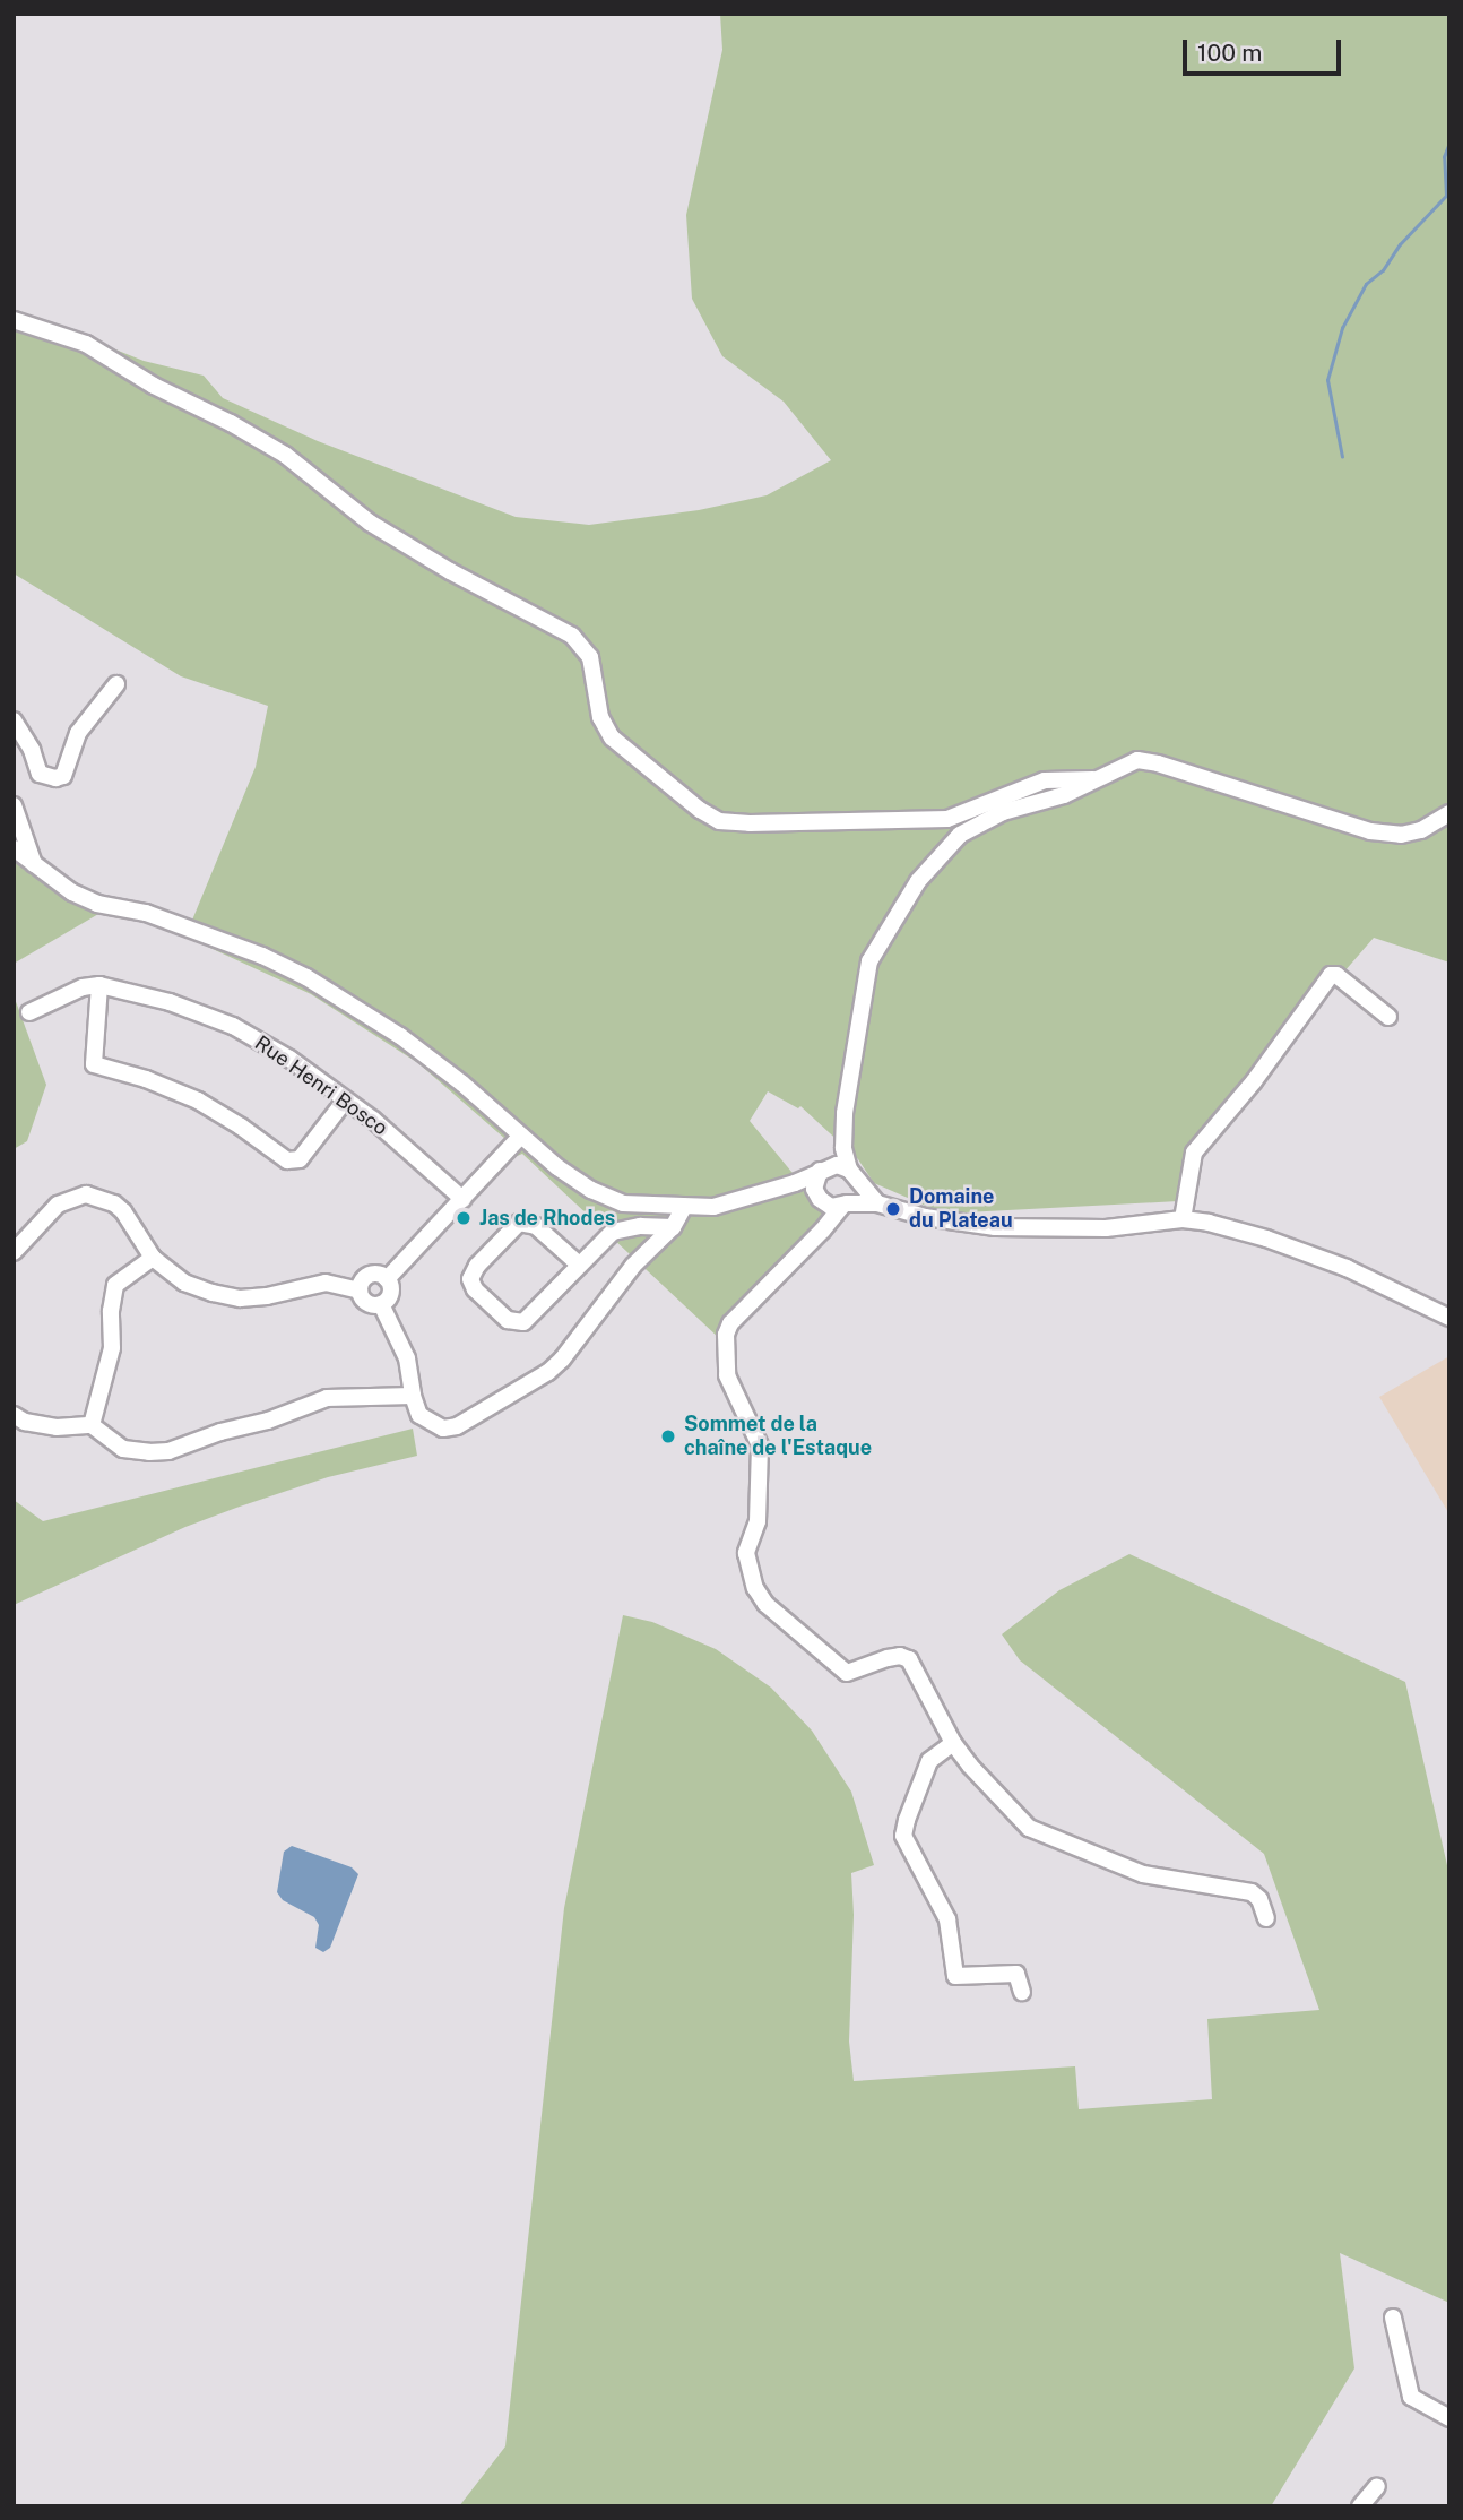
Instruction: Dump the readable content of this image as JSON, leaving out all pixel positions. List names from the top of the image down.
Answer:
{
  "streets": {
    "street": ["Rue Henri Bosco"]
  },
  "places": ["Domaine du Plateau", "Jas de Rhodes", "Sommet de la chaîne de l'Estaque"],
  "scale_bar": "100 m"
}
